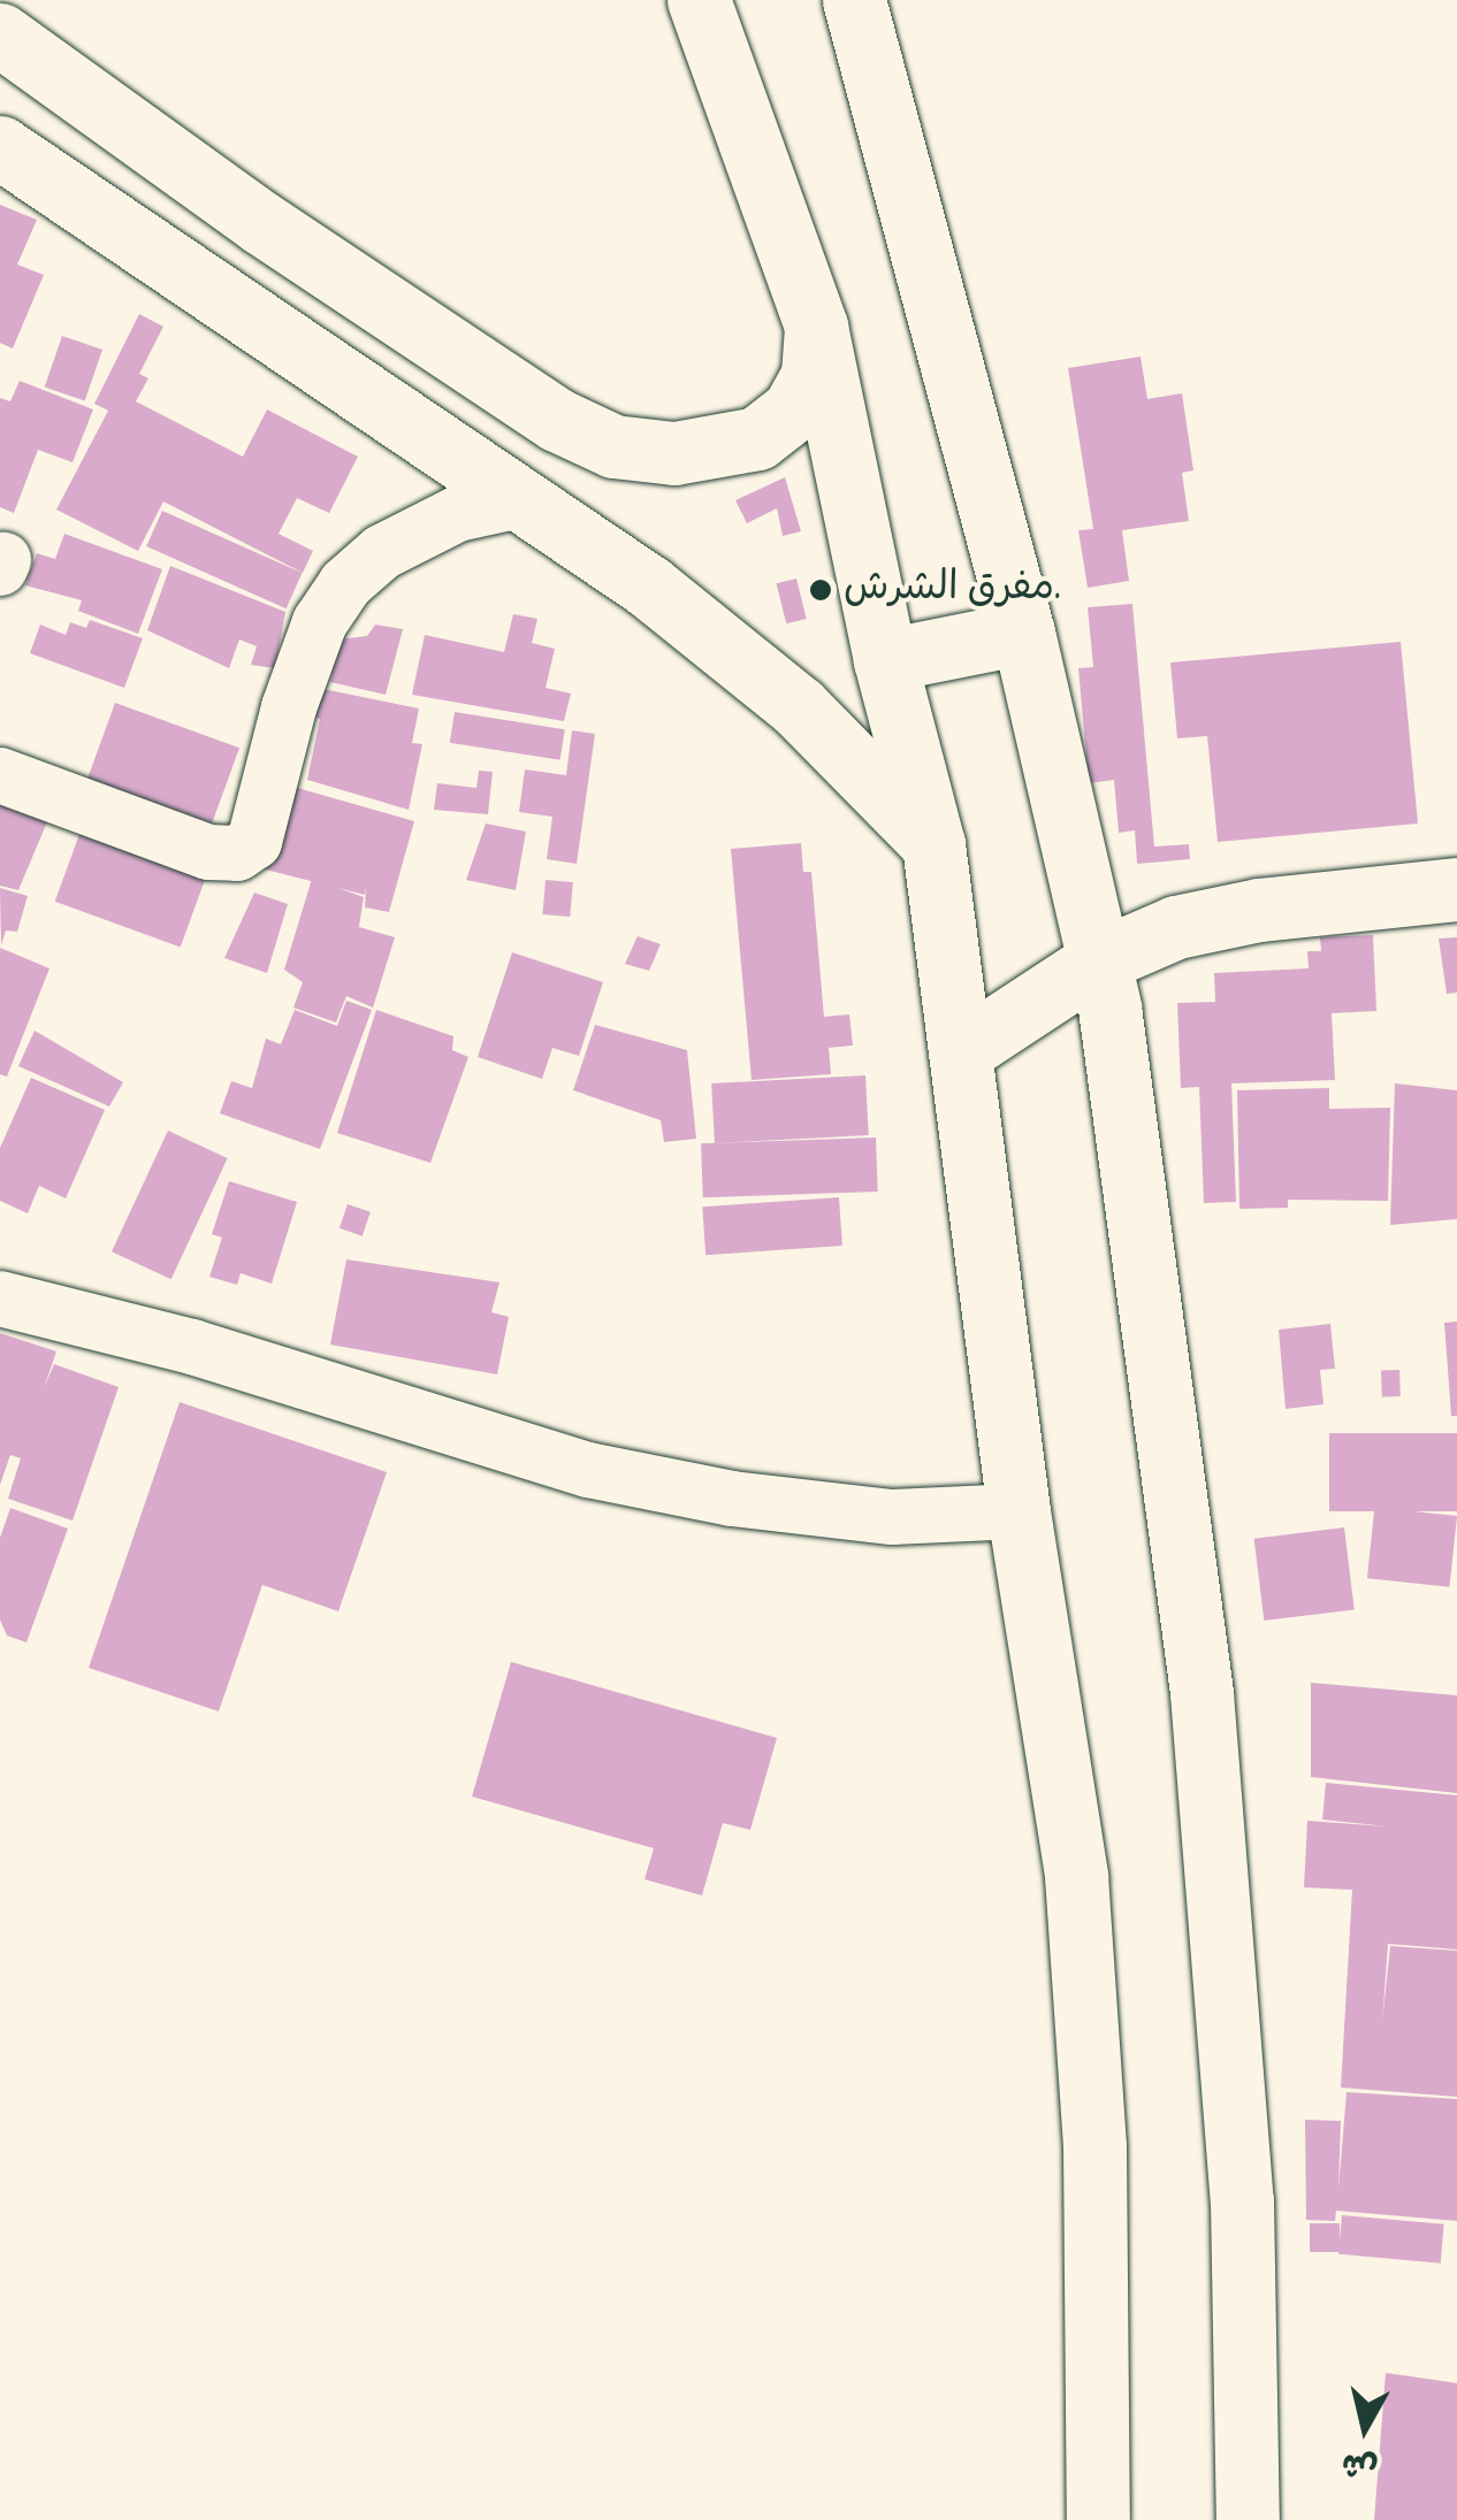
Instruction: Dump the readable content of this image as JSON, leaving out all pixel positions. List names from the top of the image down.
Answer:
{
  "places": ["مفرق الشرش."],
  "north": "bottom"
}
